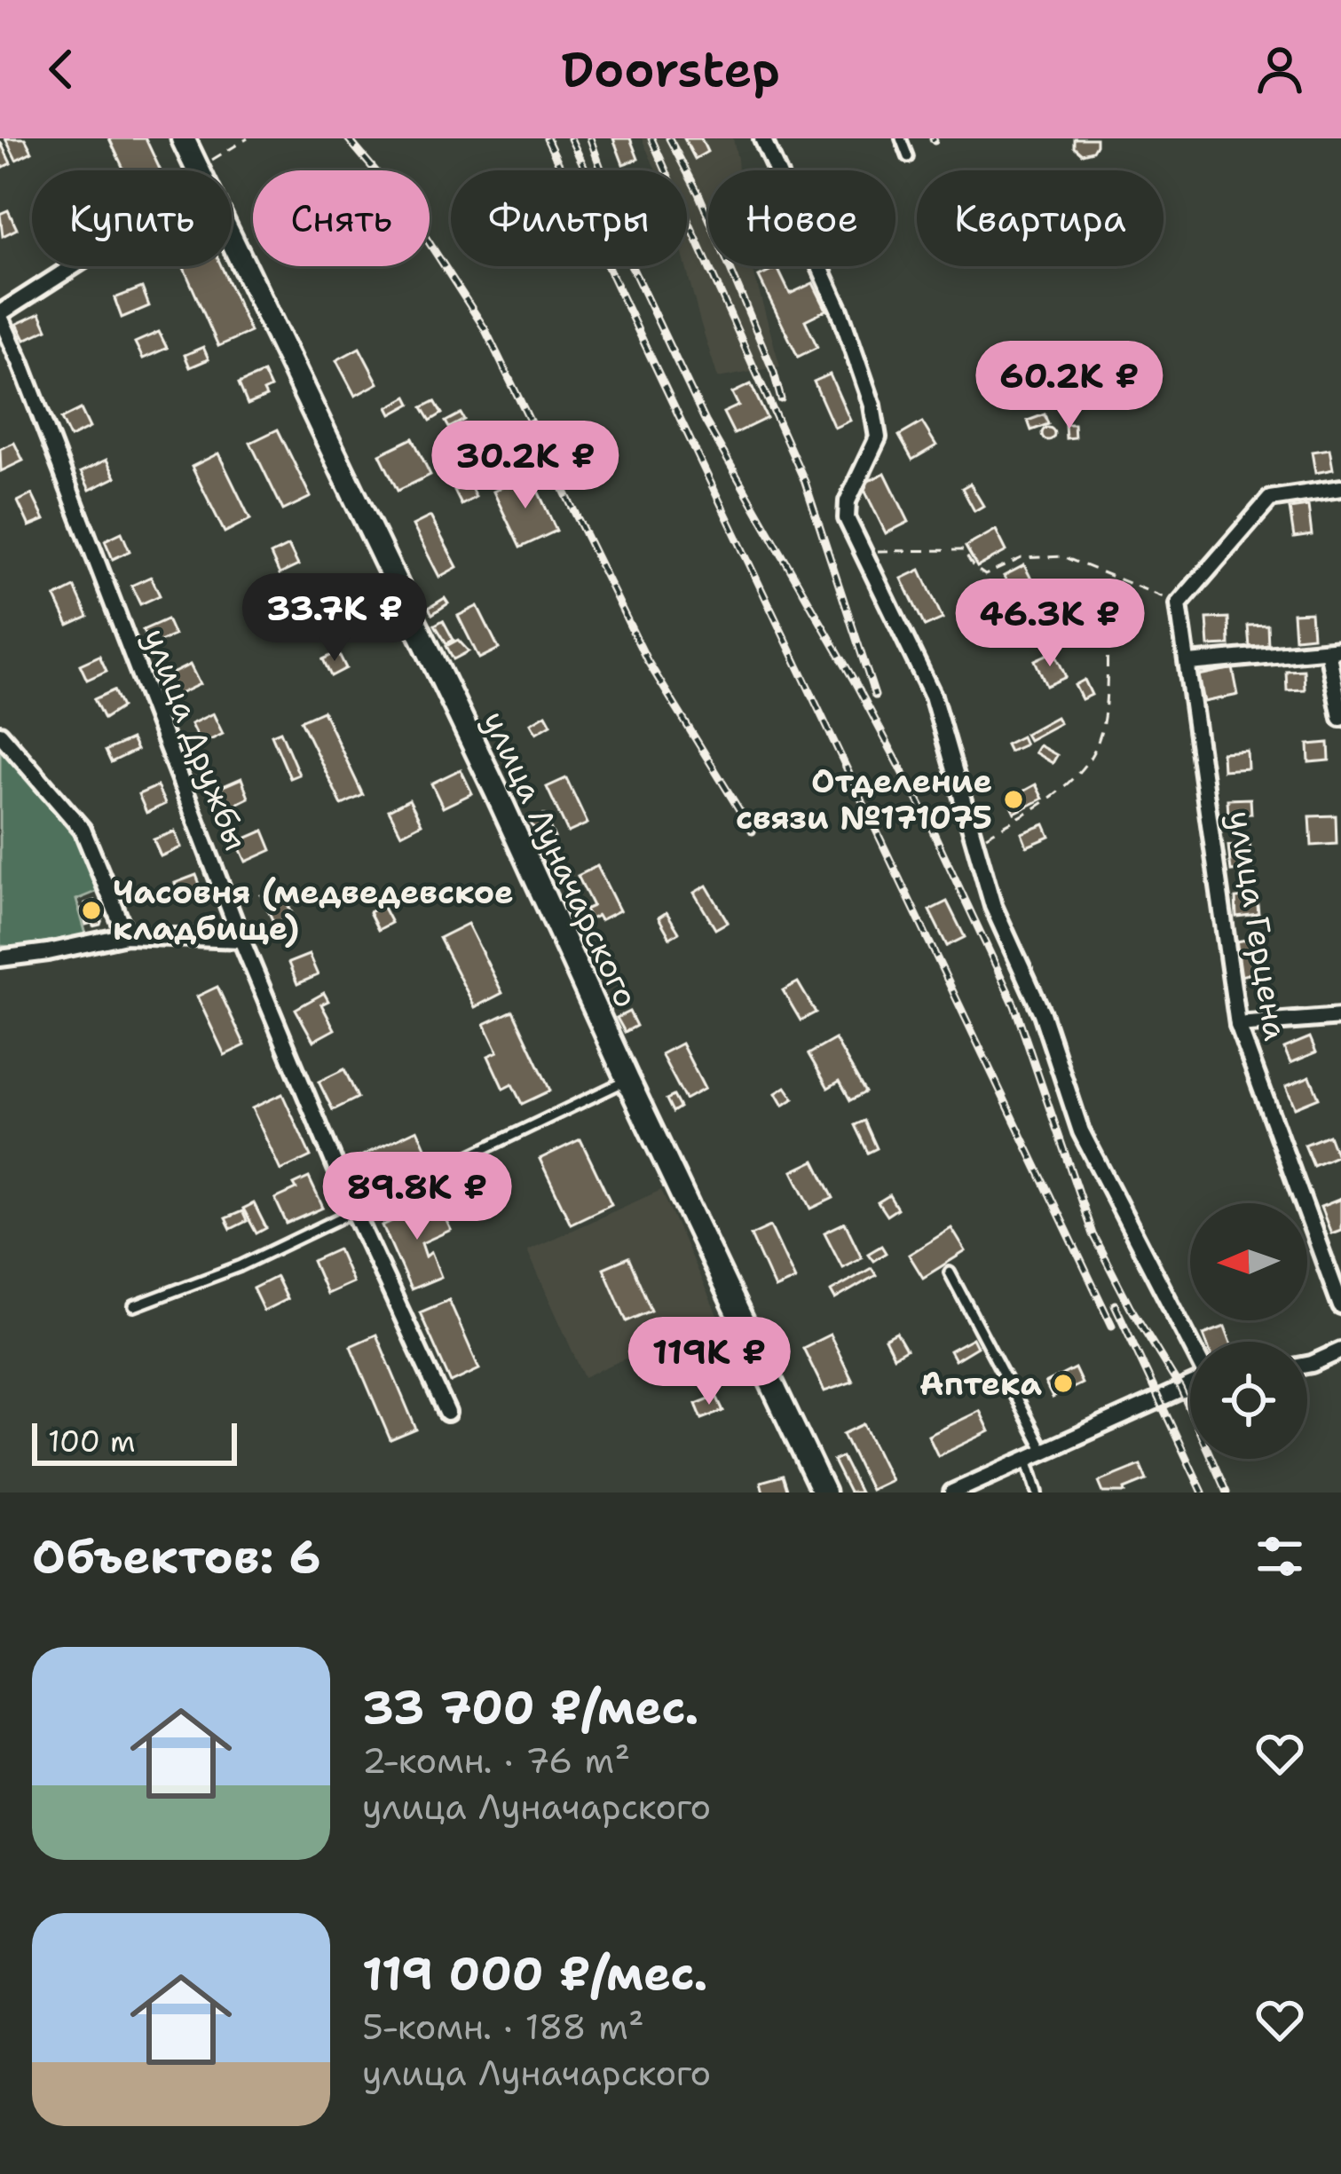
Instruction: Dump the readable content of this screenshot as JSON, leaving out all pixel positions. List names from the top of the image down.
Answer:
{
  "streets": {
    "street": ["улица Дружбы", "улица Луначарского", "улица Герцена"]
  },
  "places": ["Отделение связи №171075", "Часовня (медведевское кладбище)", "Аптека"],
  "scale_bar": "100 m",
  "north": "left",
  "page": {
    "header": "Doorstep",
    "chip": [
      "Купить",
      "Снять",
      "Фильтры",
      "Новое",
      "Квартира"
    ],
    "price": [
      "60.2K ₽",
      "30.2K ₽",
      "33.7K ₽",
      "46.3K ₽",
      "89.8K ₽",
      "119K ₽"
    ],
    "scale": "100 m",
    "heading": "Объектов: 6",
    "list": [
      {
        "name": "33 700 ₽/мес.",
        "note": "2-комн. · 76 m² · улица Луначарского"
      },
      {
        "name": "119 000 ₽/мес.",
        "note": "5-комн. · 188 m² · улица Луначарского"
      }
    ]
  }
}
